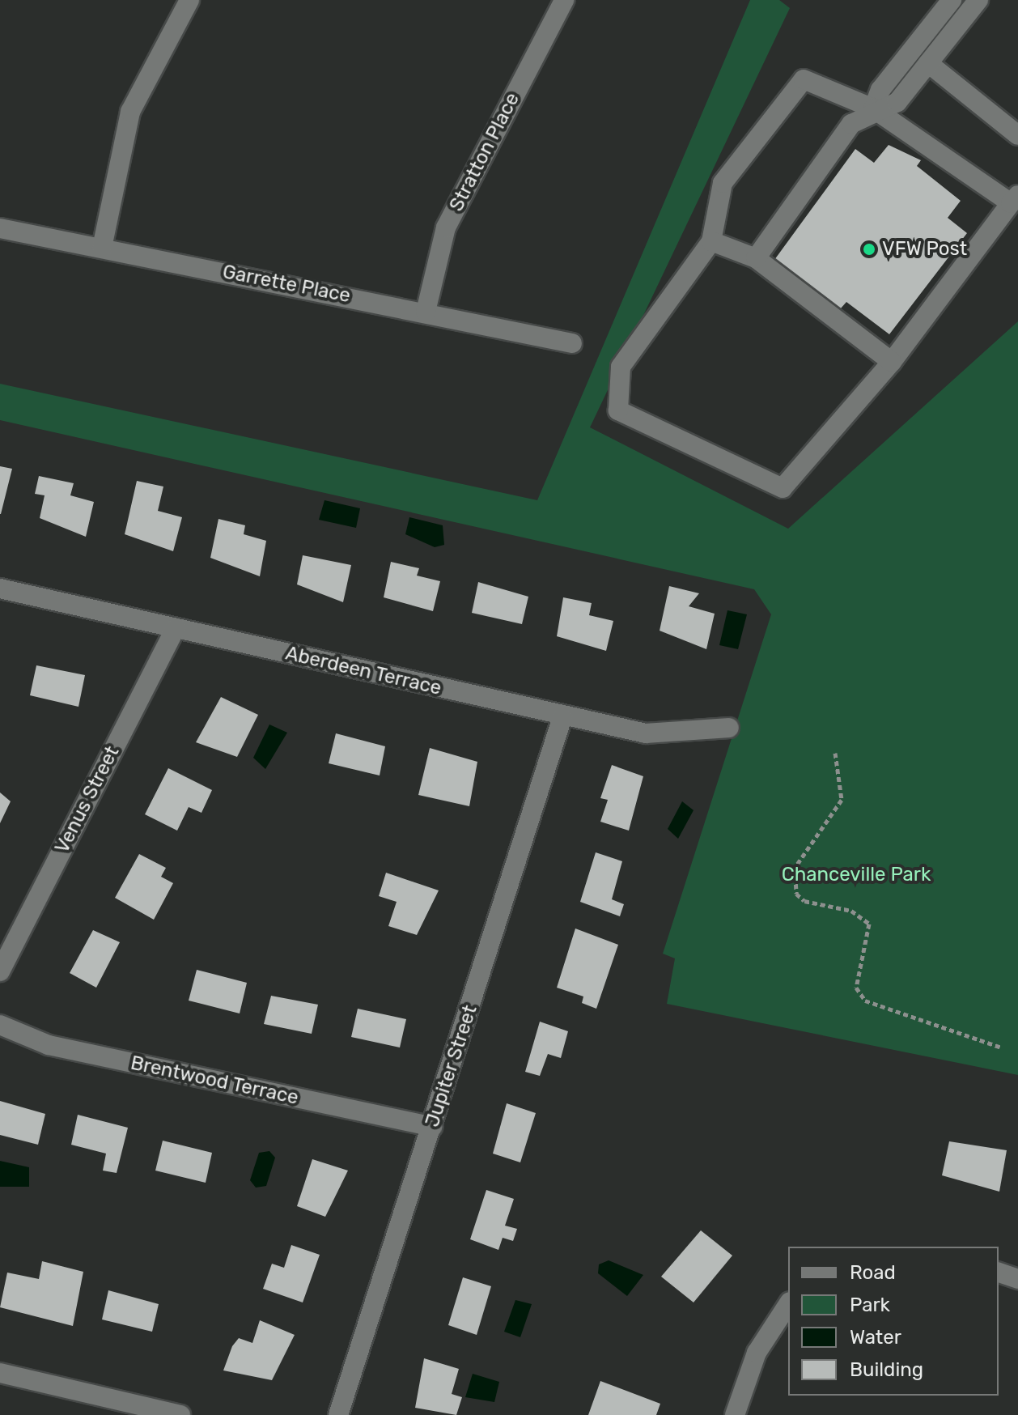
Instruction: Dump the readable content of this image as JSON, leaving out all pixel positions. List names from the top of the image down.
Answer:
{
  "streets": {
    "street": [
      "Stratton Place",
      "Garrette Place",
      "Aberdeen Terrace",
      "Venus Street",
      "Jupiter Street",
      "Brentwood Terrace"
    ]
  },
  "crossings": [
    ["Stratton Place", "Garrette Place"],
    ["Aberdeen Terrace", "Venus Street"],
    ["Aberdeen Terrace", "Jupiter Street"],
    ["Jupiter Street", "Brentwood Terrace"]
  ],
  "parks": ["Chanceville Park"],
  "places": ["VFW Post"],
  "legend": [
    "Road",
    "Park",
    "Water",
    "Building"
  ]
}
